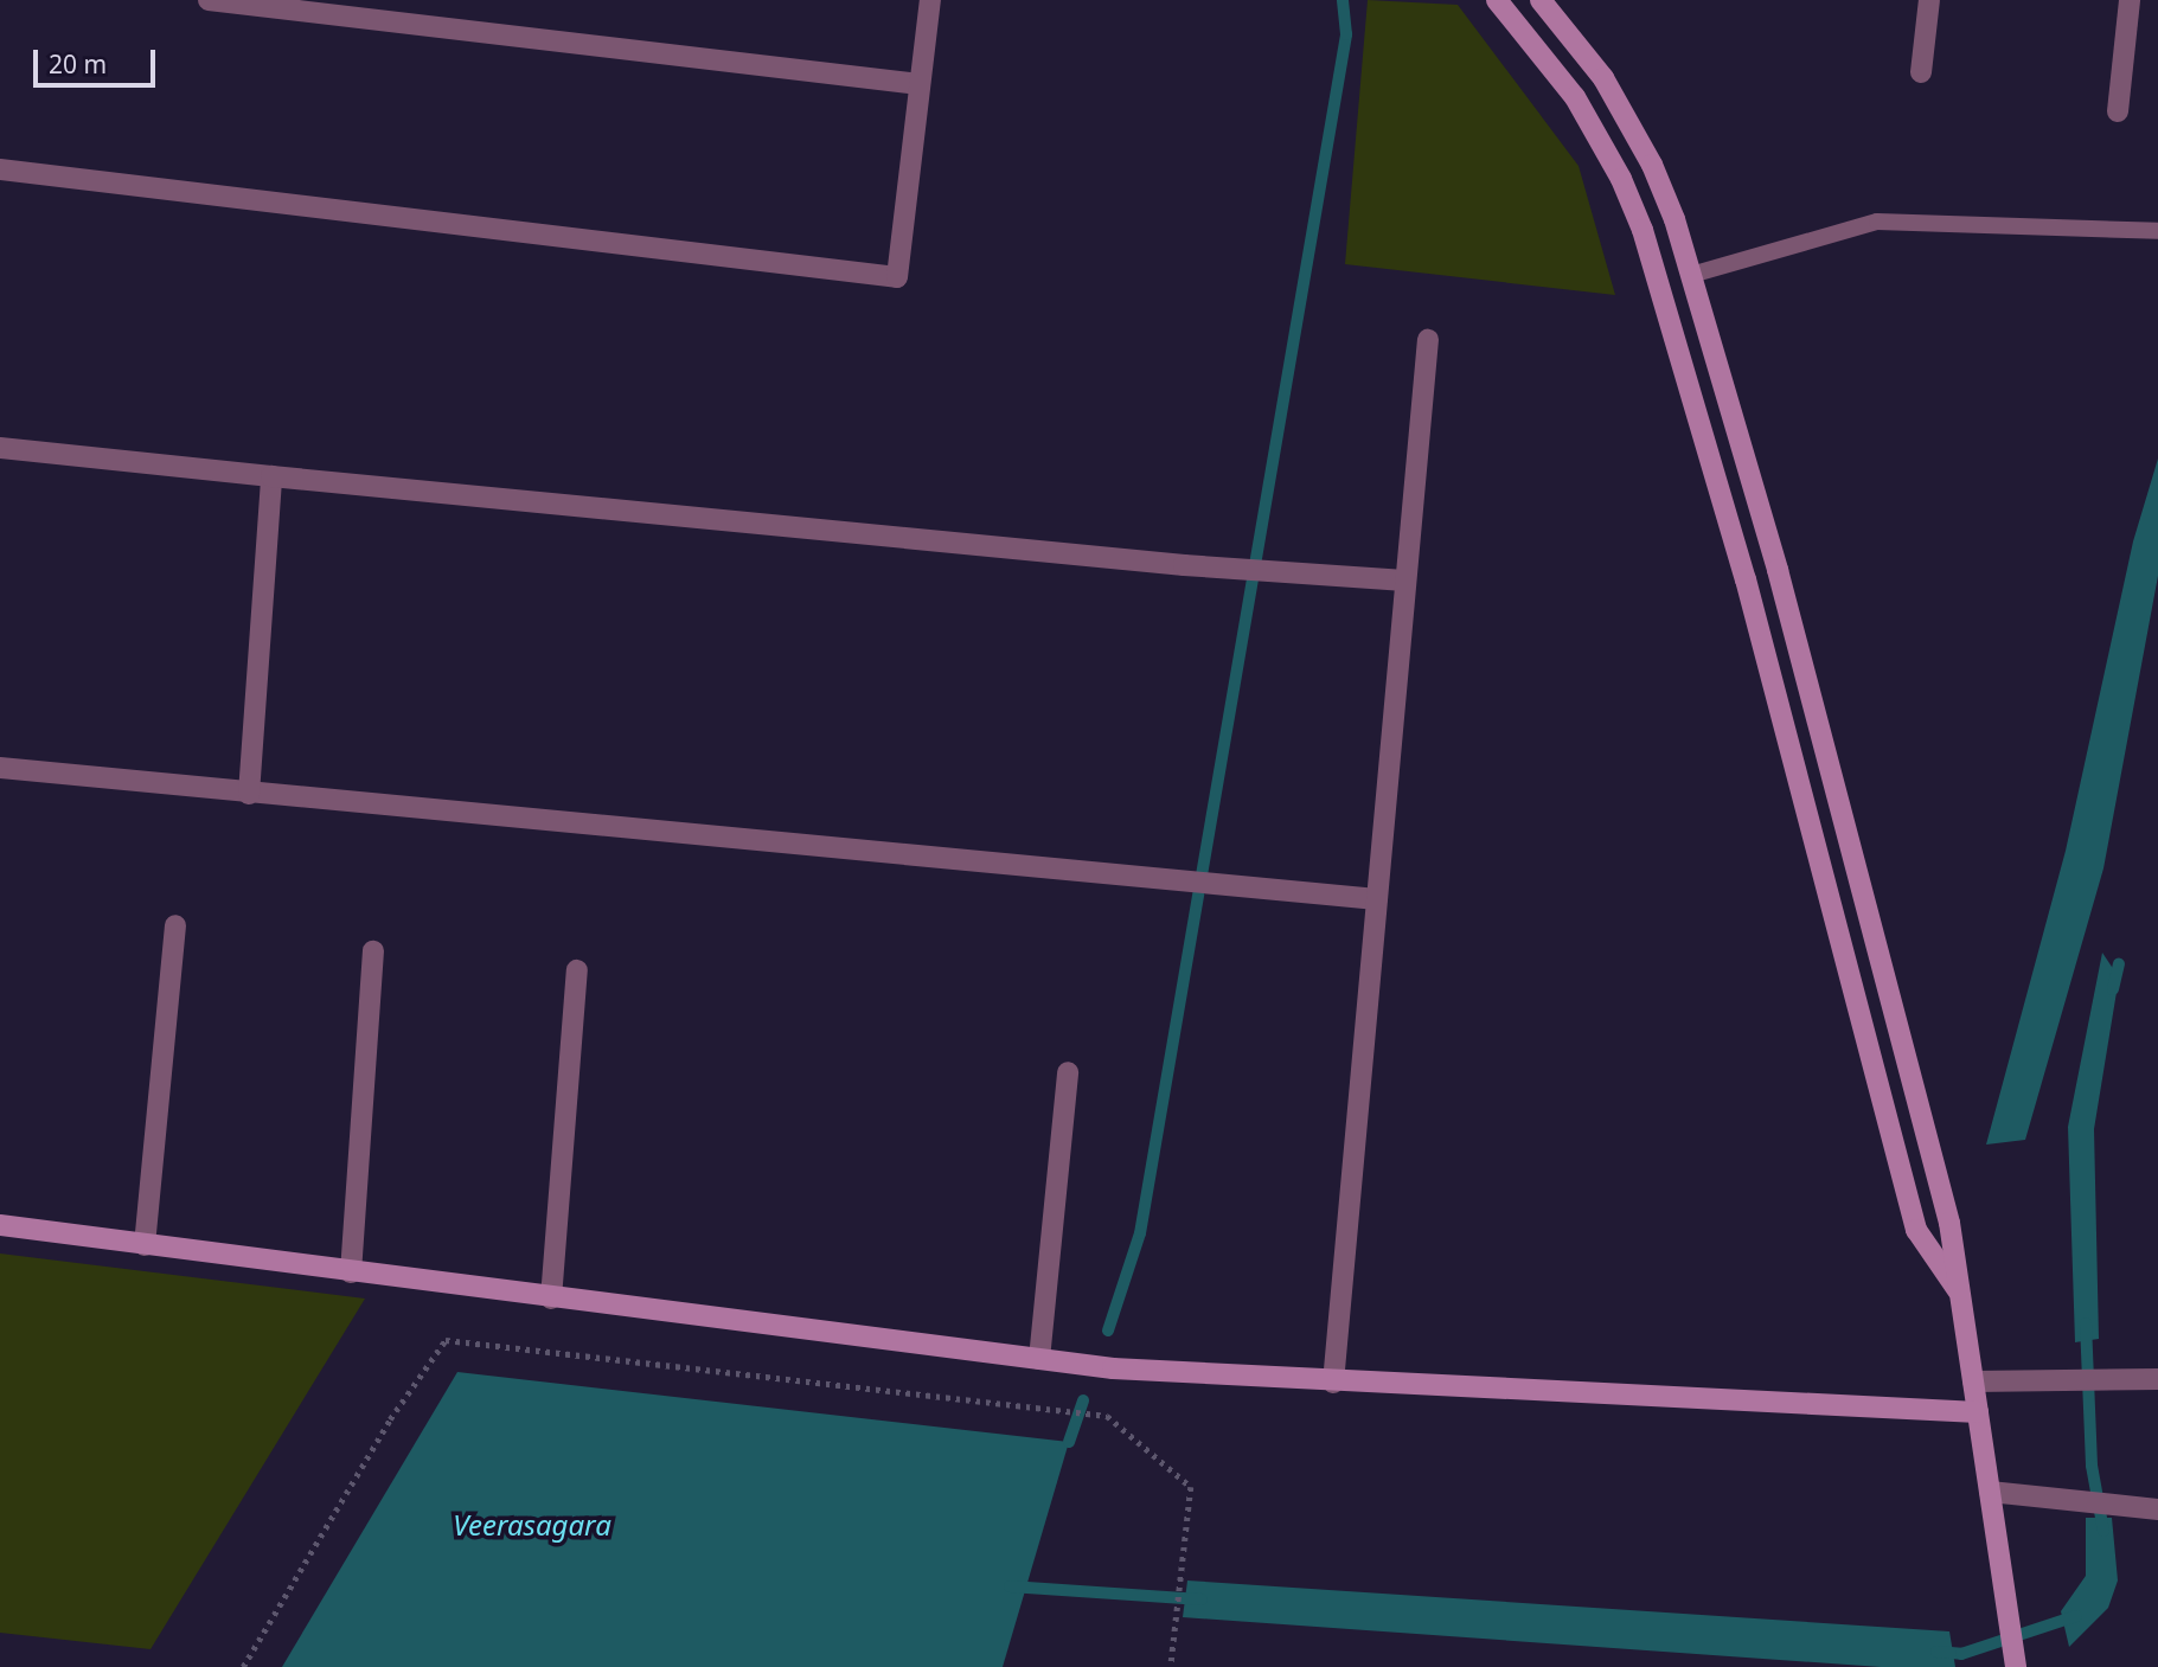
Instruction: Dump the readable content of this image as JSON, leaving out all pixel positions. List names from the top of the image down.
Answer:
{
  "water": ["Veerasagara"],
  "scale_bar": "20 m"
}
